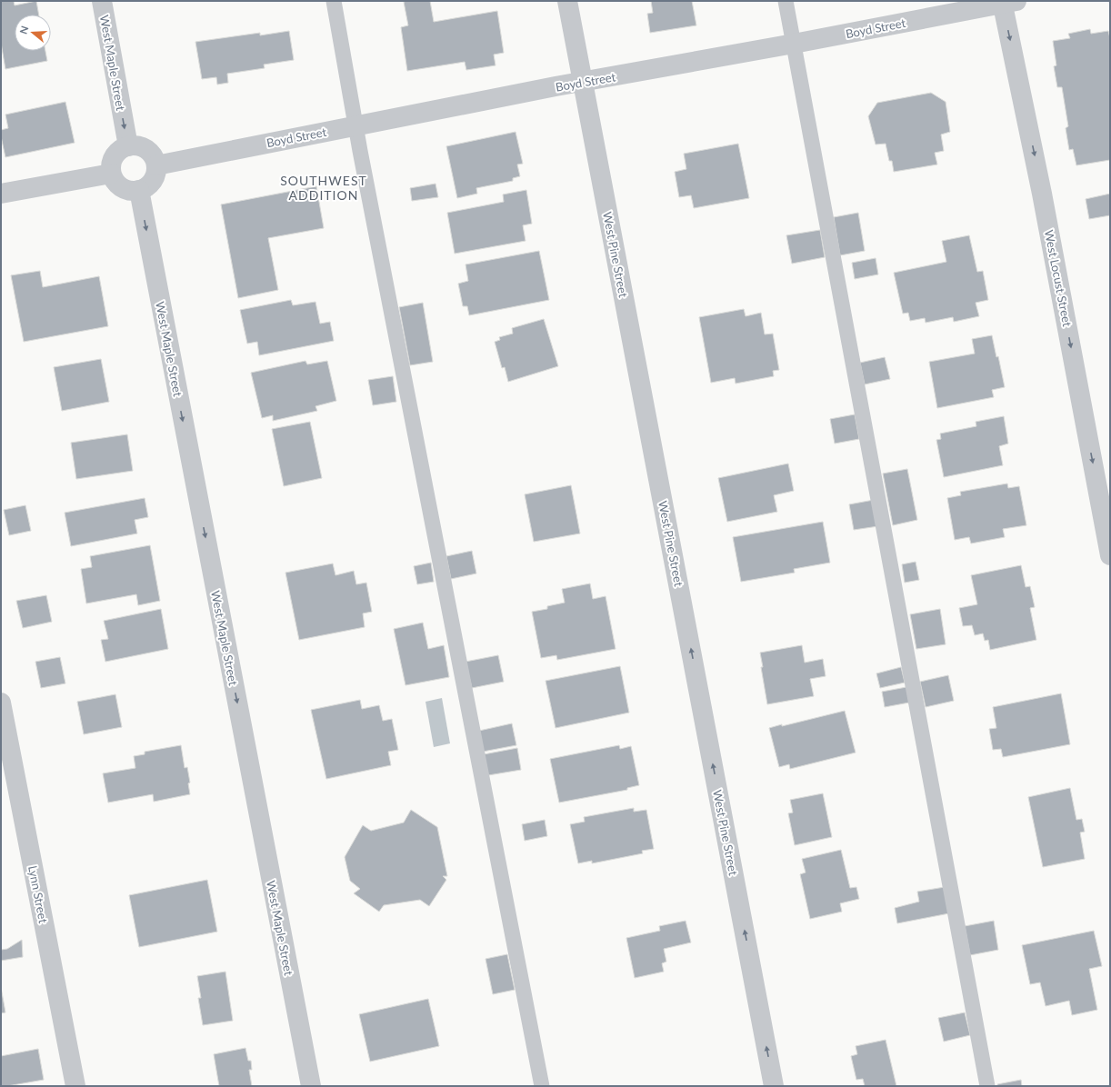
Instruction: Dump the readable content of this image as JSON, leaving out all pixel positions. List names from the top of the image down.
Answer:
{
  "streets": {
    "street": [
      "Boyd Street",
      "West Maple Street",
      "West Pine Street",
      "West Locust Street",
      "Lynn Street"
    ]
  },
  "crossings": [
    ["Boyd Street", "West Maple Street"],
    ["Boyd Street", "West Pine Street"],
    ["Boyd Street", "West Locust Street"]
  ],
  "one_way": ["West Maple Street", "West Pine Street", "West Locust Street"],
  "districts": ["SOUTHWEST ADDITION"],
  "north": "left"
}
